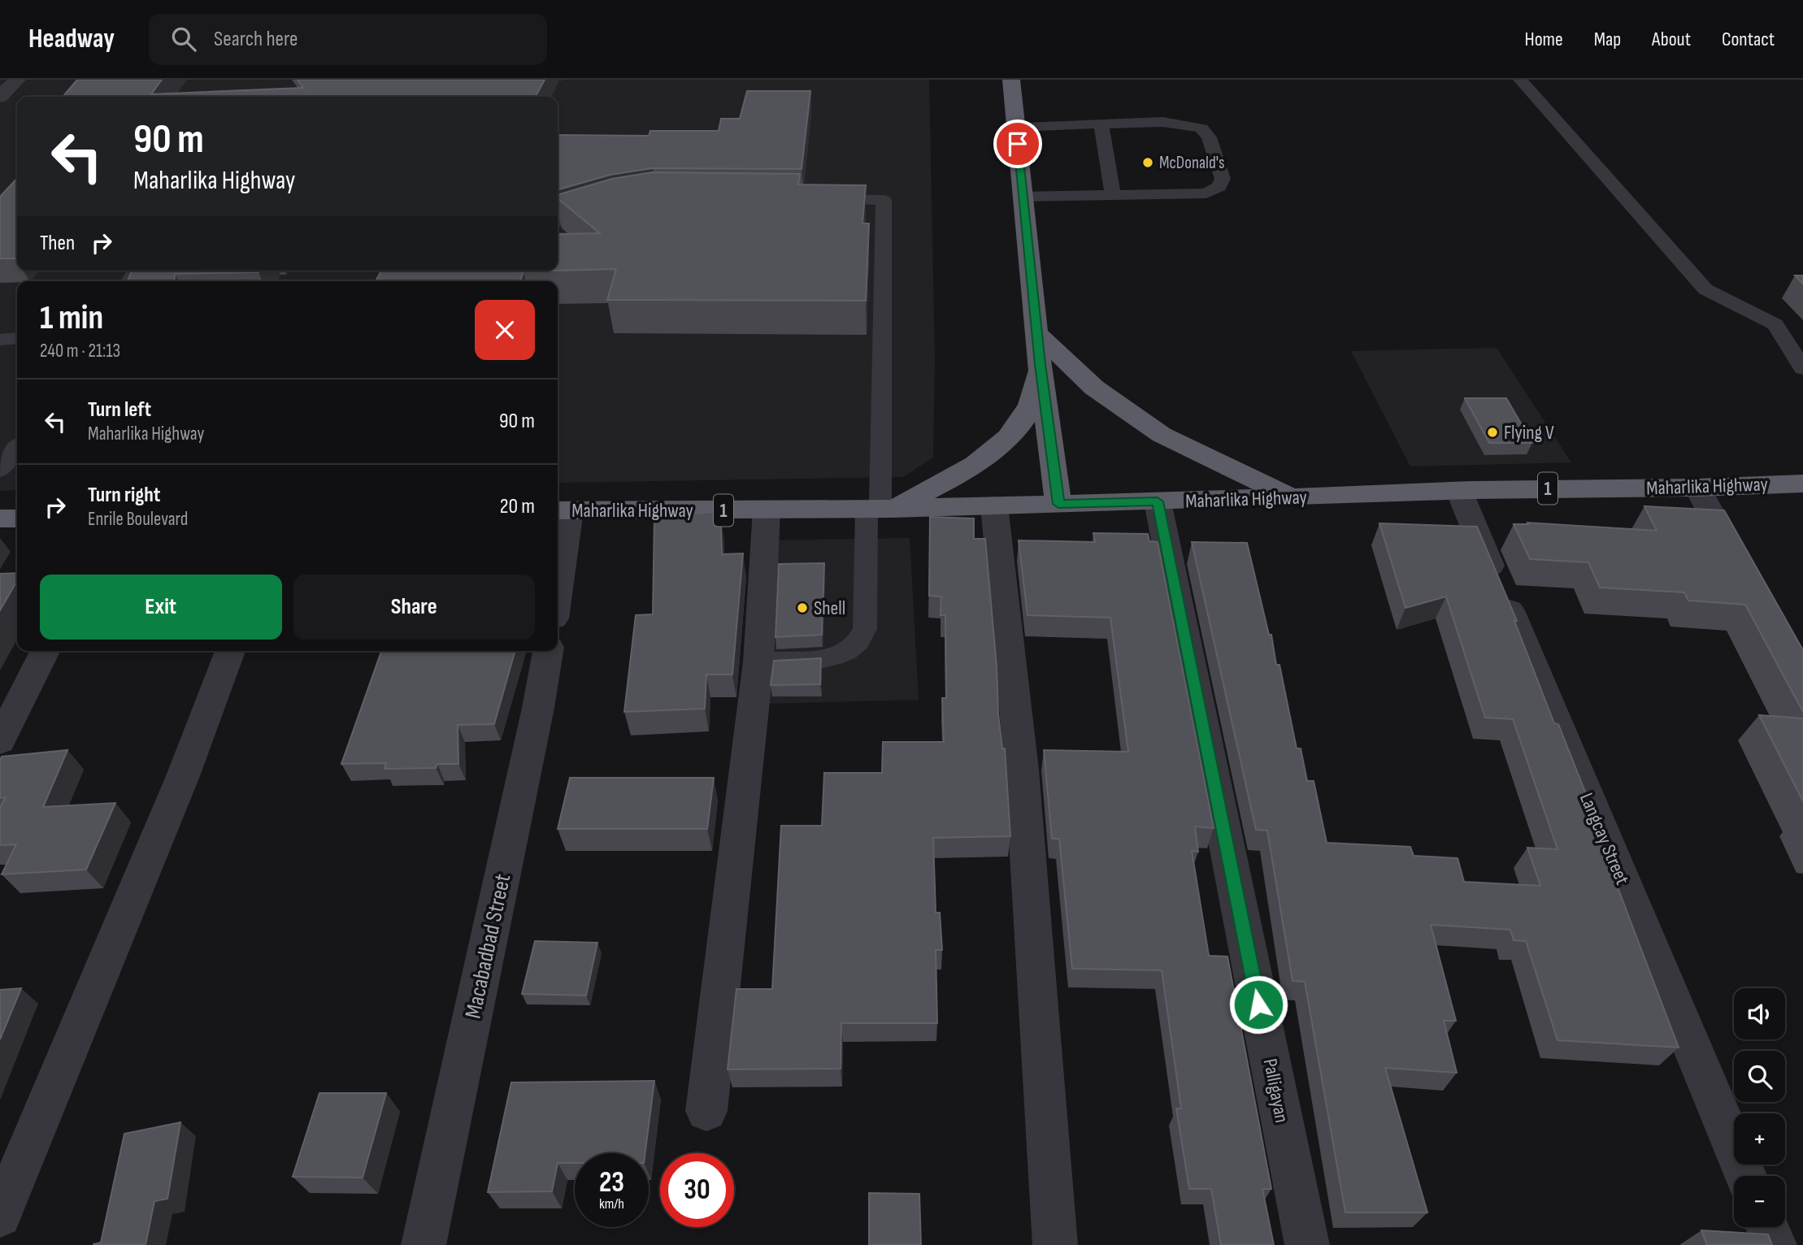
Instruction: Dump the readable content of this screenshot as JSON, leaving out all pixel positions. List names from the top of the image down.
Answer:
{
  "streets": {
    "highway": ["Maharlika Highway", "1"],
    "street": ["Langcay Street", "Macabadbad Street", "Palligayan"]
  },
  "crossings": [
    ["Maharlika Highway", "Langcay Street"],
    ["Maharlika Highway", "Palligayan"]
  ],
  "places": ["McDonald's", "Flying V", "Shell"],
  "page": {
    "header": "Headway",
    "search": "Search here",
    "nav": [
      "Home",
      "Map",
      "About",
      "Contact"
    ],
    "turn": ["90 m", "Maharlika Highway"],
    "then": "Then",
    "heading": ["1 min", "240 m · 21:13"],
    "list": [
      {
        "name": "Turn left",
        "note": "Maharlika Highway",
        "value": "90 m"
      },
      {
        "name": "Turn right",
        "note": "Enrile Boulevard",
        "value": "20 m"
      }
    ],
    "buttons": ["Exit", "Share"],
    "map_buttons": ["+", "−"],
    "speed": "23 km/h",
    "limit": "30"
  }
}
